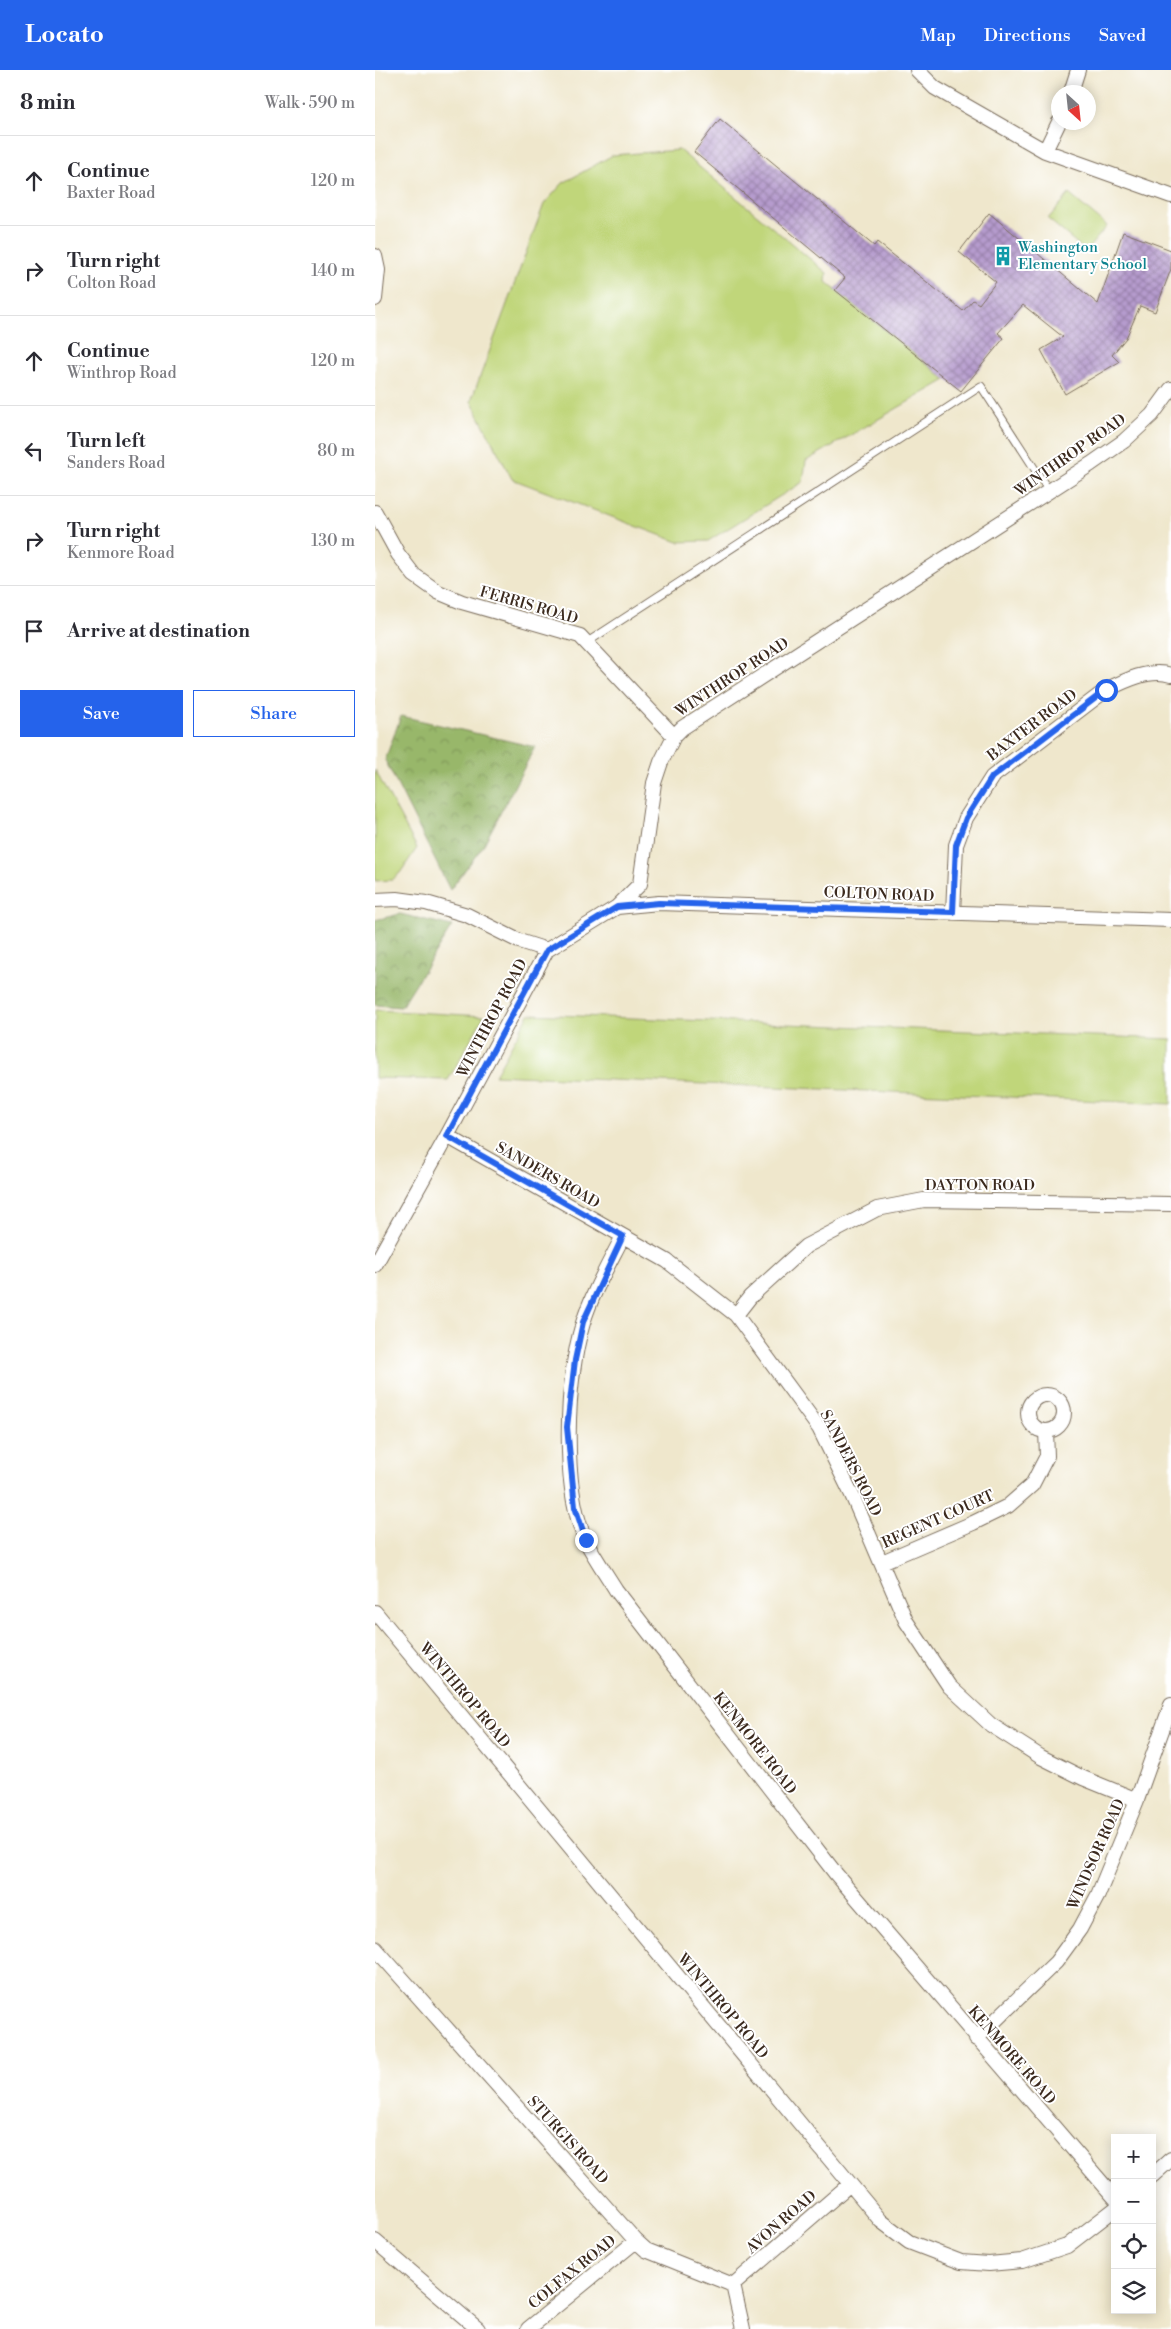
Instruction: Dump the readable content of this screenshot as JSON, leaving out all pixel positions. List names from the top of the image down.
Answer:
{
  "streets": {
    "street": [
      "WINTHROP ROAD",
      "FERRIS ROAD",
      "BAXTER ROAD",
      "COLTON ROAD",
      "SANDERS ROAD",
      "DAYTON ROAD",
      "REGENT COURT",
      "KENMORE ROAD",
      "WINDSOR ROAD",
      "STURGIS ROAD",
      "AVON ROAD",
      "COLFAX ROAD"
    ]
  },
  "crossings": [
    ["WINTHROP ROAD", "FERRIS ROAD"],
    ["WINTHROP ROAD", "COLTON ROAD"],
    ["WINTHROP ROAD", "SANDERS ROAD"],
    ["WINTHROP ROAD", "AVON ROAD"],
    ["BAXTER ROAD", "COLTON ROAD"],
    ["SANDERS ROAD", "DAYTON ROAD"],
    ["SANDERS ROAD", "REGENT COURT"],
    ["SANDERS ROAD", "KENMORE ROAD"],
    ["SANDERS ROAD", "WINDSOR ROAD"],
    ["KENMORE ROAD", "WINDSOR ROAD"],
    ["STURGIS ROAD", "AVON ROAD"],
    ["STURGIS ROAD", "COLFAX ROAD"]
  ],
  "places": {
    "building": ["Washington Elementary School"]
  },
  "north": "bottom right",
  "page": {
    "header": "Locato",
    "nav": ["Map", "Directions", "Saved"],
    "heading": ["8 min", "Walk · 590 m"],
    "list": [
      ["Continue", "Baxter Road", "120 m"],
      ["Turn right", "Colton Road", "140 m"],
      ["Continue", "Winthrop Road", "120 m"],
      ["Turn left", "Sanders Road", "80 m"],
      ["Turn right", "Kenmore Road", "130 m"],
      "Arrive at destination"
    ],
    "buttons": ["Save", "Share"],
    "map_buttons": ["+", "−"]
  }
}
